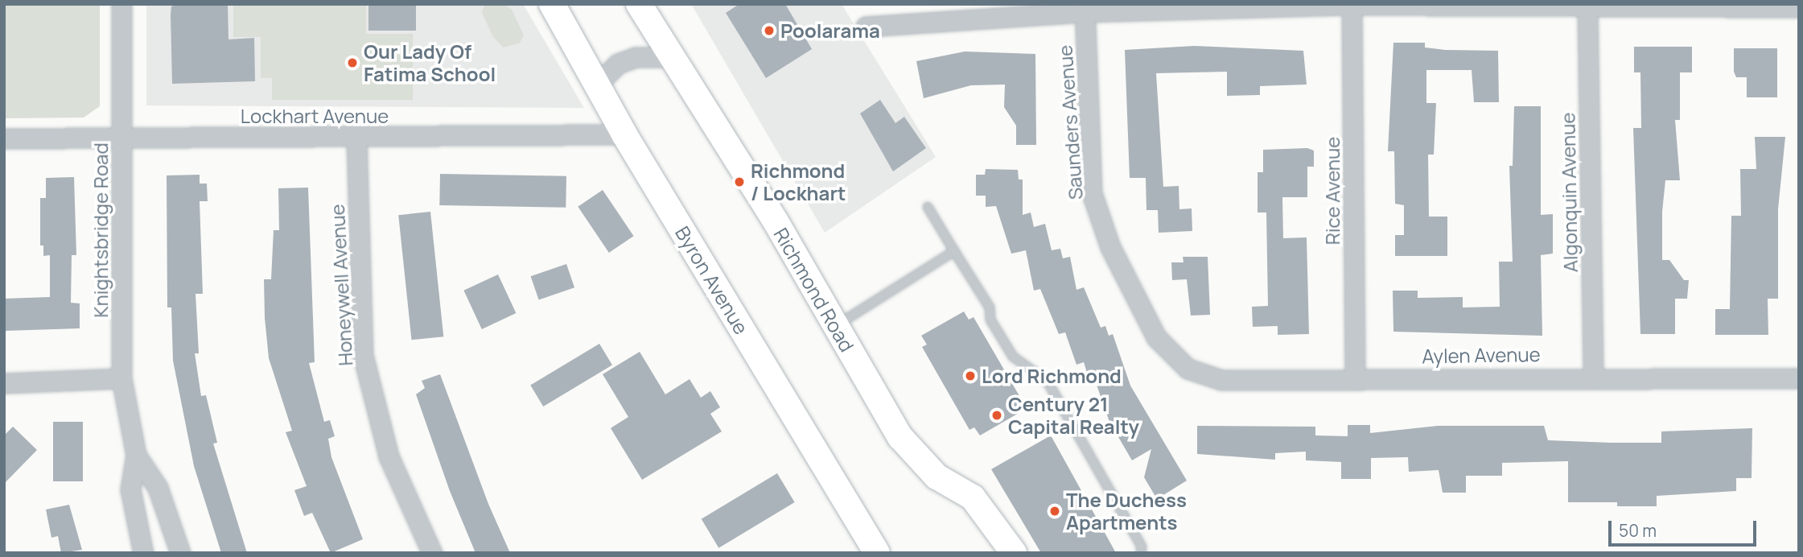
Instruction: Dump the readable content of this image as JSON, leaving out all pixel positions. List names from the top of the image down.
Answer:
{
  "streets": {
    "main road": ["Byron Avenue", "Richmond Road"],
    "street": [
      "Lockhart Avenue",
      "Saunders Avenue",
      "Rice Avenue",
      "Algonquin Avenue",
      "Knightsbridge Road",
      "Honeywell Avenue",
      "Aylen Avenue"
    ]
  },
  "crossings": [
    ["Lockhart Avenue", "Knightsbridge Road"],
    ["Lockhart Avenue", "Byron Avenue"],
    ["Lockhart Avenue", "Honeywell Avenue"],
    ["Saunders Avenue", "Aylen Avenue"],
    ["Rice Avenue", "Aylen Avenue"],
    ["Algonquin Avenue", "Aylen Avenue"]
  ],
  "places": [
    "Poolarama",
    "Our Lady Of Fatima School",
    "Richmond / Lockhart",
    "Lord Richmond",
    "Century 21 Capital Realty",
    "The Duchess Apartments"
  ],
  "scale_bar": "50 m"
}
